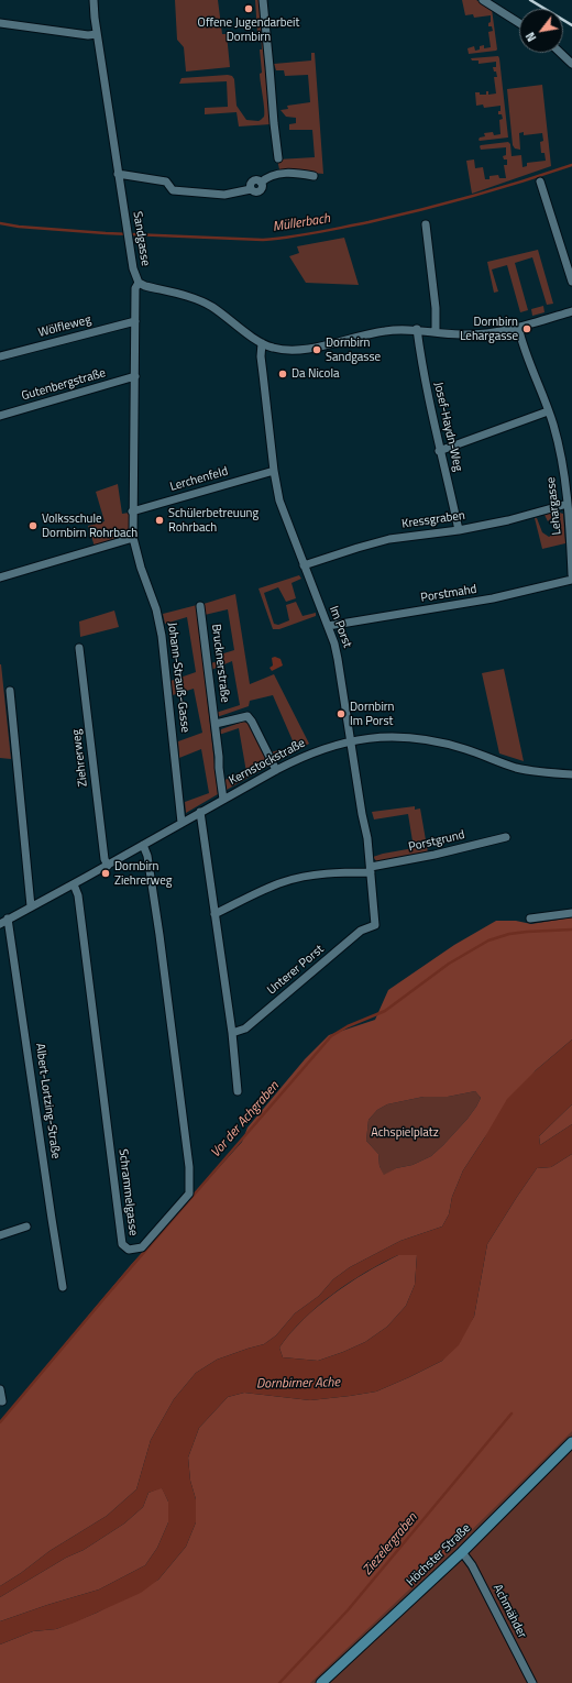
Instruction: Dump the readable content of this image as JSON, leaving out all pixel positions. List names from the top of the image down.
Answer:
{
  "streets": {
    "main road": ["Höchster Straße"],
    "street": [
      "Sandgasse",
      "Wölfleweg",
      "Gutenbergstraße",
      "Josef-Haydn-Weg",
      "Lerchenfeld",
      "Lehargasse",
      "Kressgraben",
      "Porstmahd",
      "Im Porst",
      "Brucknerstraße",
      "Johann-Strauß-Gasse",
      "Ziehrerweg",
      "Kernstockstraße",
      "Porstgrund",
      "Unterer Porst",
      "Albert-Lortzing-Straße",
      "Schrammelgasse",
      "Achmähder"
    ]
  },
  "crossings": [
    ["Sandgasse", "Josef-Haydn-Weg"],
    ["Sandgasse", "Lehargasse"],
    ["Sandgasse", "Im Porst"],
    ["Sandgasse", "Johann-Strauß-Gasse"],
    ["Wölfleweg", "Johann-Strauß-Gasse"],
    ["Gutenbergstraße", "Johann-Strauß-Gasse"],
    ["Josef-Haydn-Weg", "Kressgraben"],
    ["Lerchenfeld", "Im Porst"],
    ["Lerchenfeld", "Johann-Strauß-Gasse"],
    ["Lehargasse", "Kressgraben"],
    ["Kressgraben", "Im Porst"],
    ["Porstmahd", "Im Porst"],
    ["Im Porst", "Kernstockstraße"],
    ["Im Porst", "Porstgrund"],
    ["Im Porst", "Unterer Porst"],
    ["Brucknerstraße", "Kernstockstraße"],
    ["Johann-Strauß-Gasse", "Kernstockstraße"],
    ["Ziehrerweg", "Kernstockstraße"],
    ["Kernstockstraße", "Albert-Lortzing-Straße"],
    ["Kernstockstraße", "Schrammelgasse"],
    ["Höchster Straße", "Achmähder"]
  ],
  "water": [
    "Müllerbach",
    "Vor der Achgraben",
    "Dornbirner Ache",
    "Ziezelergraben"
  ],
  "parks": ["Achspielplatz"],
  "places": [
    "Offene Jugendarbeit Dornbirn",
    "Dornbirn Lehargasse",
    "Dornbirn Sandgasse",
    "Da Nicola",
    "Schülerbetreuung Rohrbach",
    "Volksschule Dornbirn Rohrbach",
    "Dornbirn Im Porst",
    "Dornbirn Ziehrerweg"
  ],
  "north": "bottom left"
}
